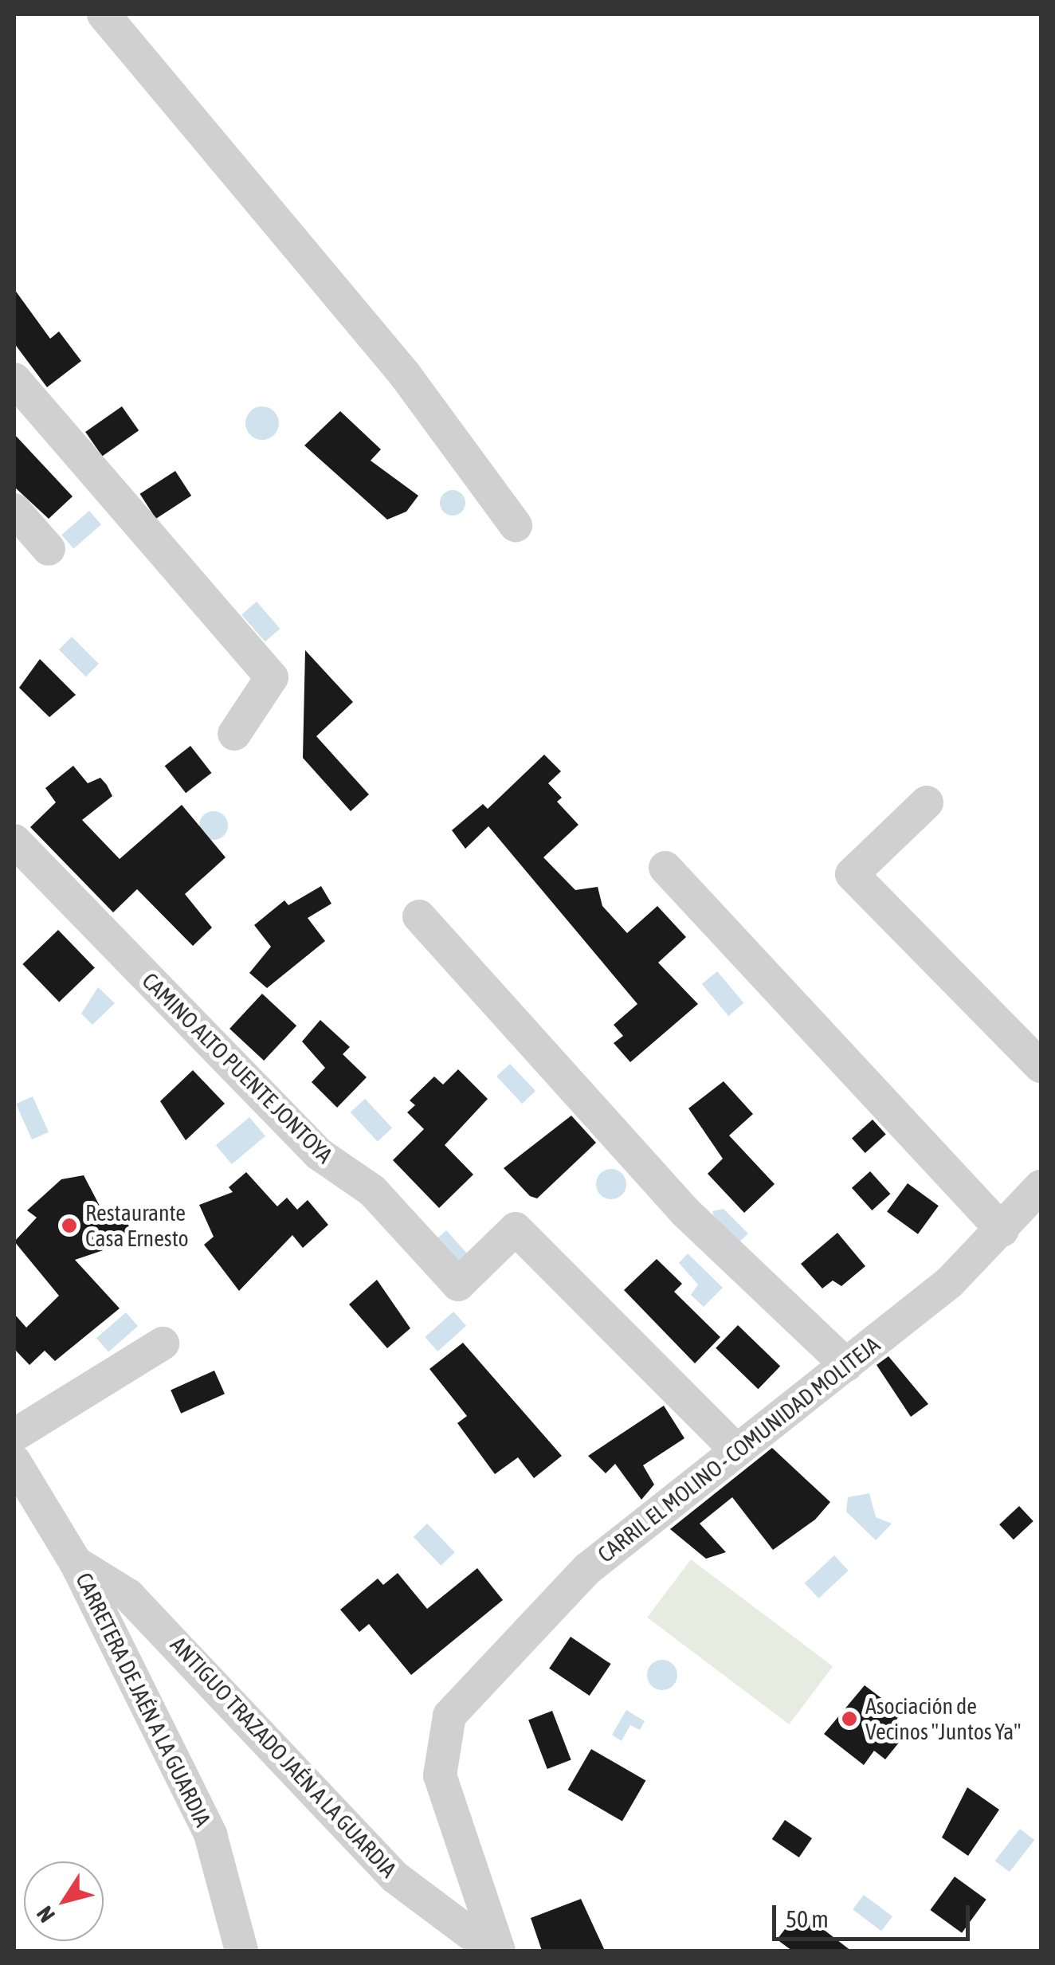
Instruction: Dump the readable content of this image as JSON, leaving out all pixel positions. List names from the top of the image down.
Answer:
{
  "streets": {
    "street": [
      "CAMINO ALTO PUENTE JONTOYA",
      "CARRIL EL MOLINO - COMUNIDAD MOLITEJA",
      "CARRETERA DE JAÉN A LA GUARDIA",
      "ANTIGUO TRAZADO JAÉN A LA GUARDIA"
    ]
  },
  "crossings": [
    ["CAMINO ALTO PUENTE JONTOYA", "CARRIL EL MOLINO - COMUNIDAD MOLITEJA"],
    ["CARRIL EL MOLINO - COMUNIDAD MOLITEJA", "ANTIGUO TRAZADO JAÉN A LA GUARDIA"],
    ["CARRETERA DE JAÉN A LA GUARDIA", "ANTIGUO TRAZADO JAÉN A LA GUARDIA"]
  ],
  "places": ["Restaurante Casa Ernesto", "Asociación de Vecinos \"Juntos Ya\""],
  "scale_bar": "50 m",
  "north": "bottom left"
}
